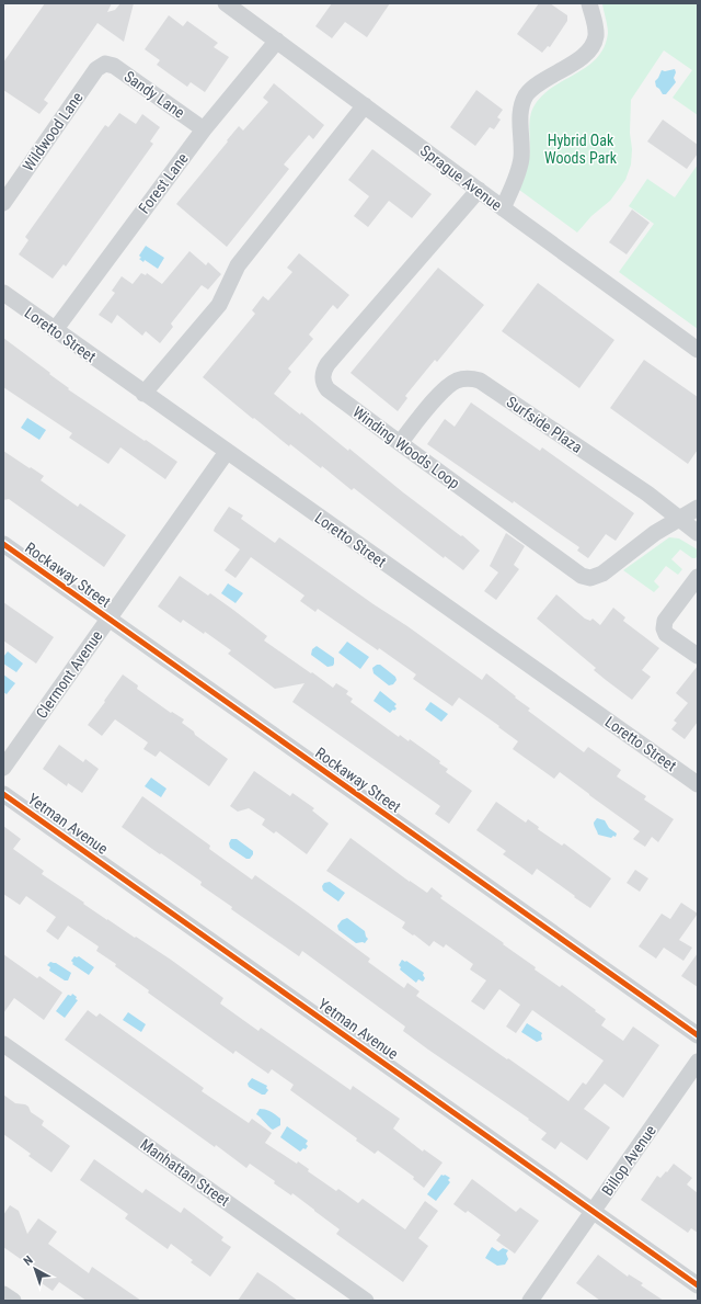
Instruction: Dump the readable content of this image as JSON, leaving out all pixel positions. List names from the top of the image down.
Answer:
{
  "streets": {
    "street": [
      "Sandy Lane",
      "Wildwood Lane",
      "Sprague Avenue",
      "Forest Lane",
      "Loretto Street",
      "Surfside Plaza",
      "Winding Woods Loop",
      "Rockaway Street",
      "Clermont Avenue",
      "Yetman Avenue",
      "Billop Avenue",
      "Manhattan Street"
    ]
  },
  "crossings": [
    ["Sandy Lane", "Wildwood Lane"],
    ["Sandy Lane", "Forest Lane"],
    ["Sprague Avenue", "Forest Lane"],
    ["Sprague Avenue", "Winding Woods Loop"],
    ["Forest Lane", "Loretto Street"],
    ["Loretto Street", "Clermont Avenue"],
    ["Surfside Plaza", "Winding Woods Loop"],
    ["Rockaway Street", "Clermont Avenue"],
    ["Yetman Avenue", "Billop Avenue"]
  ],
  "parks": ["Hybrid Oak Woods Park"],
  "north": "top left"
}
